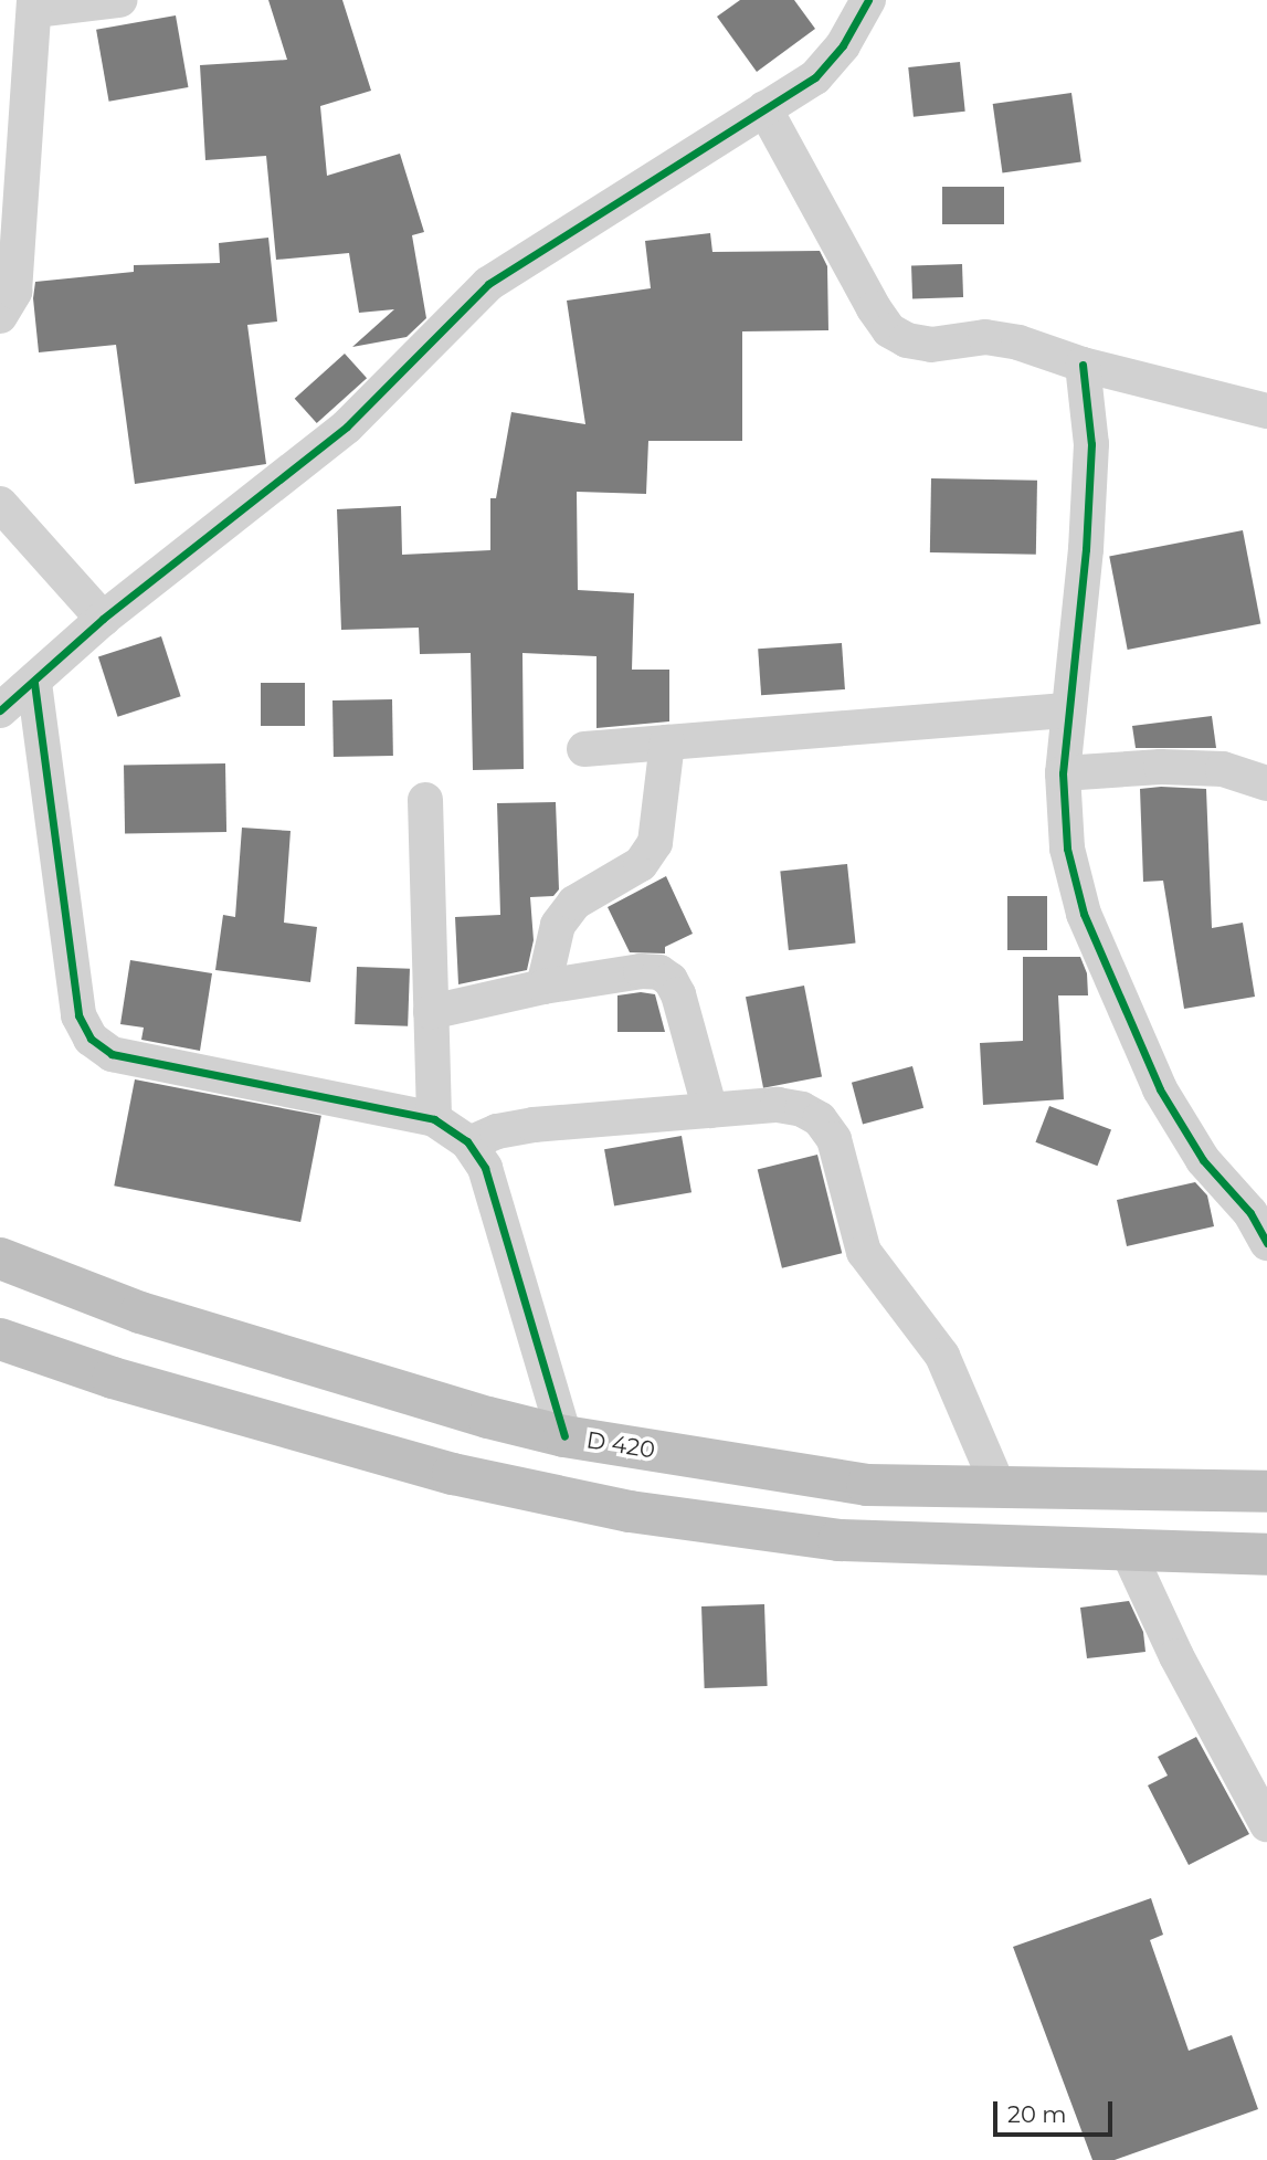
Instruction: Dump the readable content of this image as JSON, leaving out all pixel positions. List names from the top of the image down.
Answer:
{
  "streets": {
    "highway": ["D 420"]
  },
  "scale_bar": "20 m"
}
